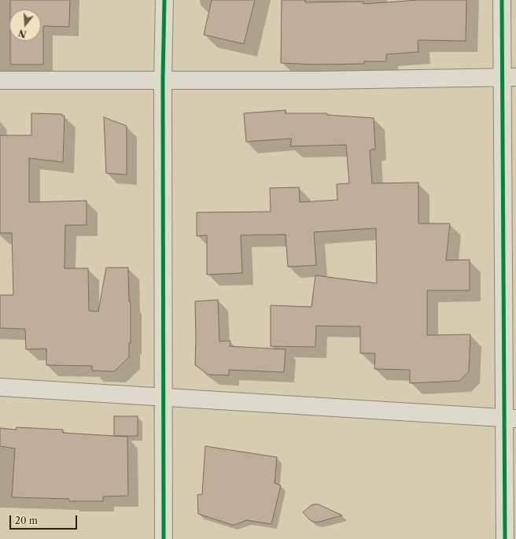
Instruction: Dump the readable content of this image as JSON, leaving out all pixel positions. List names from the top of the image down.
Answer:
{
  "scale_bar": "20 m",
  "north": "bottom"
}
